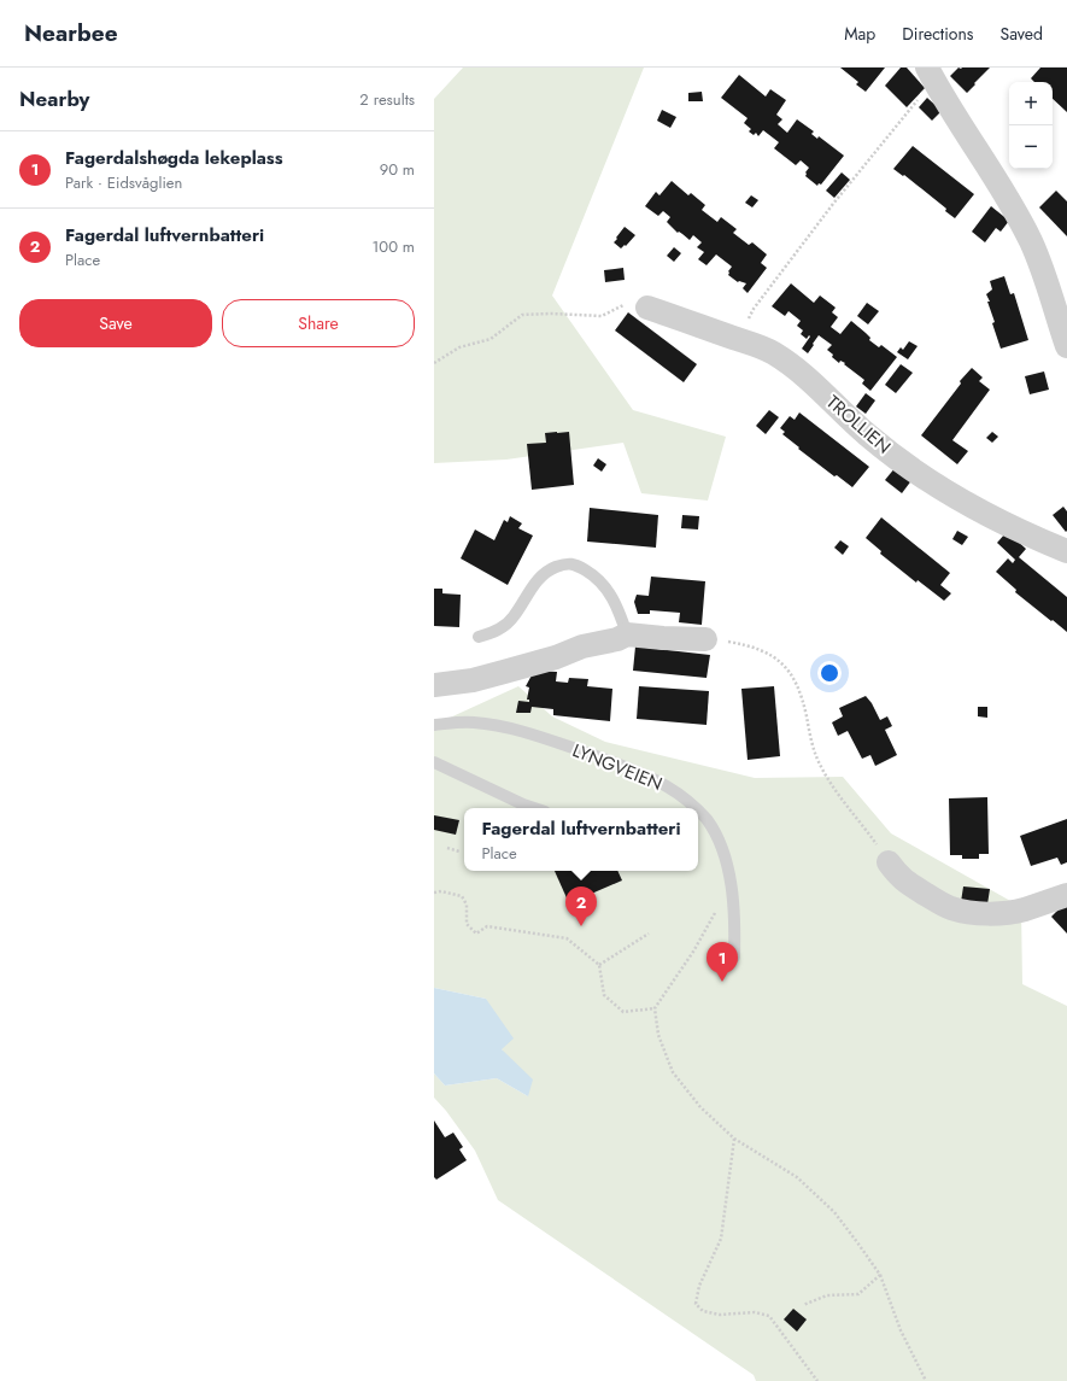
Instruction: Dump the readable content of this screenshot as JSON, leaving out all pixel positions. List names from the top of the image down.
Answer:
{
  "streets": {
    "street": ["TROLLIEN"],
    "lane": ["LYNGVEIEN"]
  },
  "page": {
    "header": "Nearbee",
    "nav": ["Map", "Directions", "Saved"],
    "heading": ["Nearby", "2 results"],
    "map_buttons": ["+", "−"],
    "list": [
      {
        "mark": "1",
        "name": "Fagerdalshøgda lekeplass",
        "note": "Park · Eidsvåglien",
        "value": "90 m"
      },
      {
        "mark": "2",
        "name": "Fagerdal luftvernbatteri",
        "note": "Place",
        "value": "100 m"
      }
    ],
    "buttons": ["Save", "Share"],
    "popup": ["Fagerdal luftvernbatteri", "Place"],
    "pins": ["2", "1"]
  }
}
